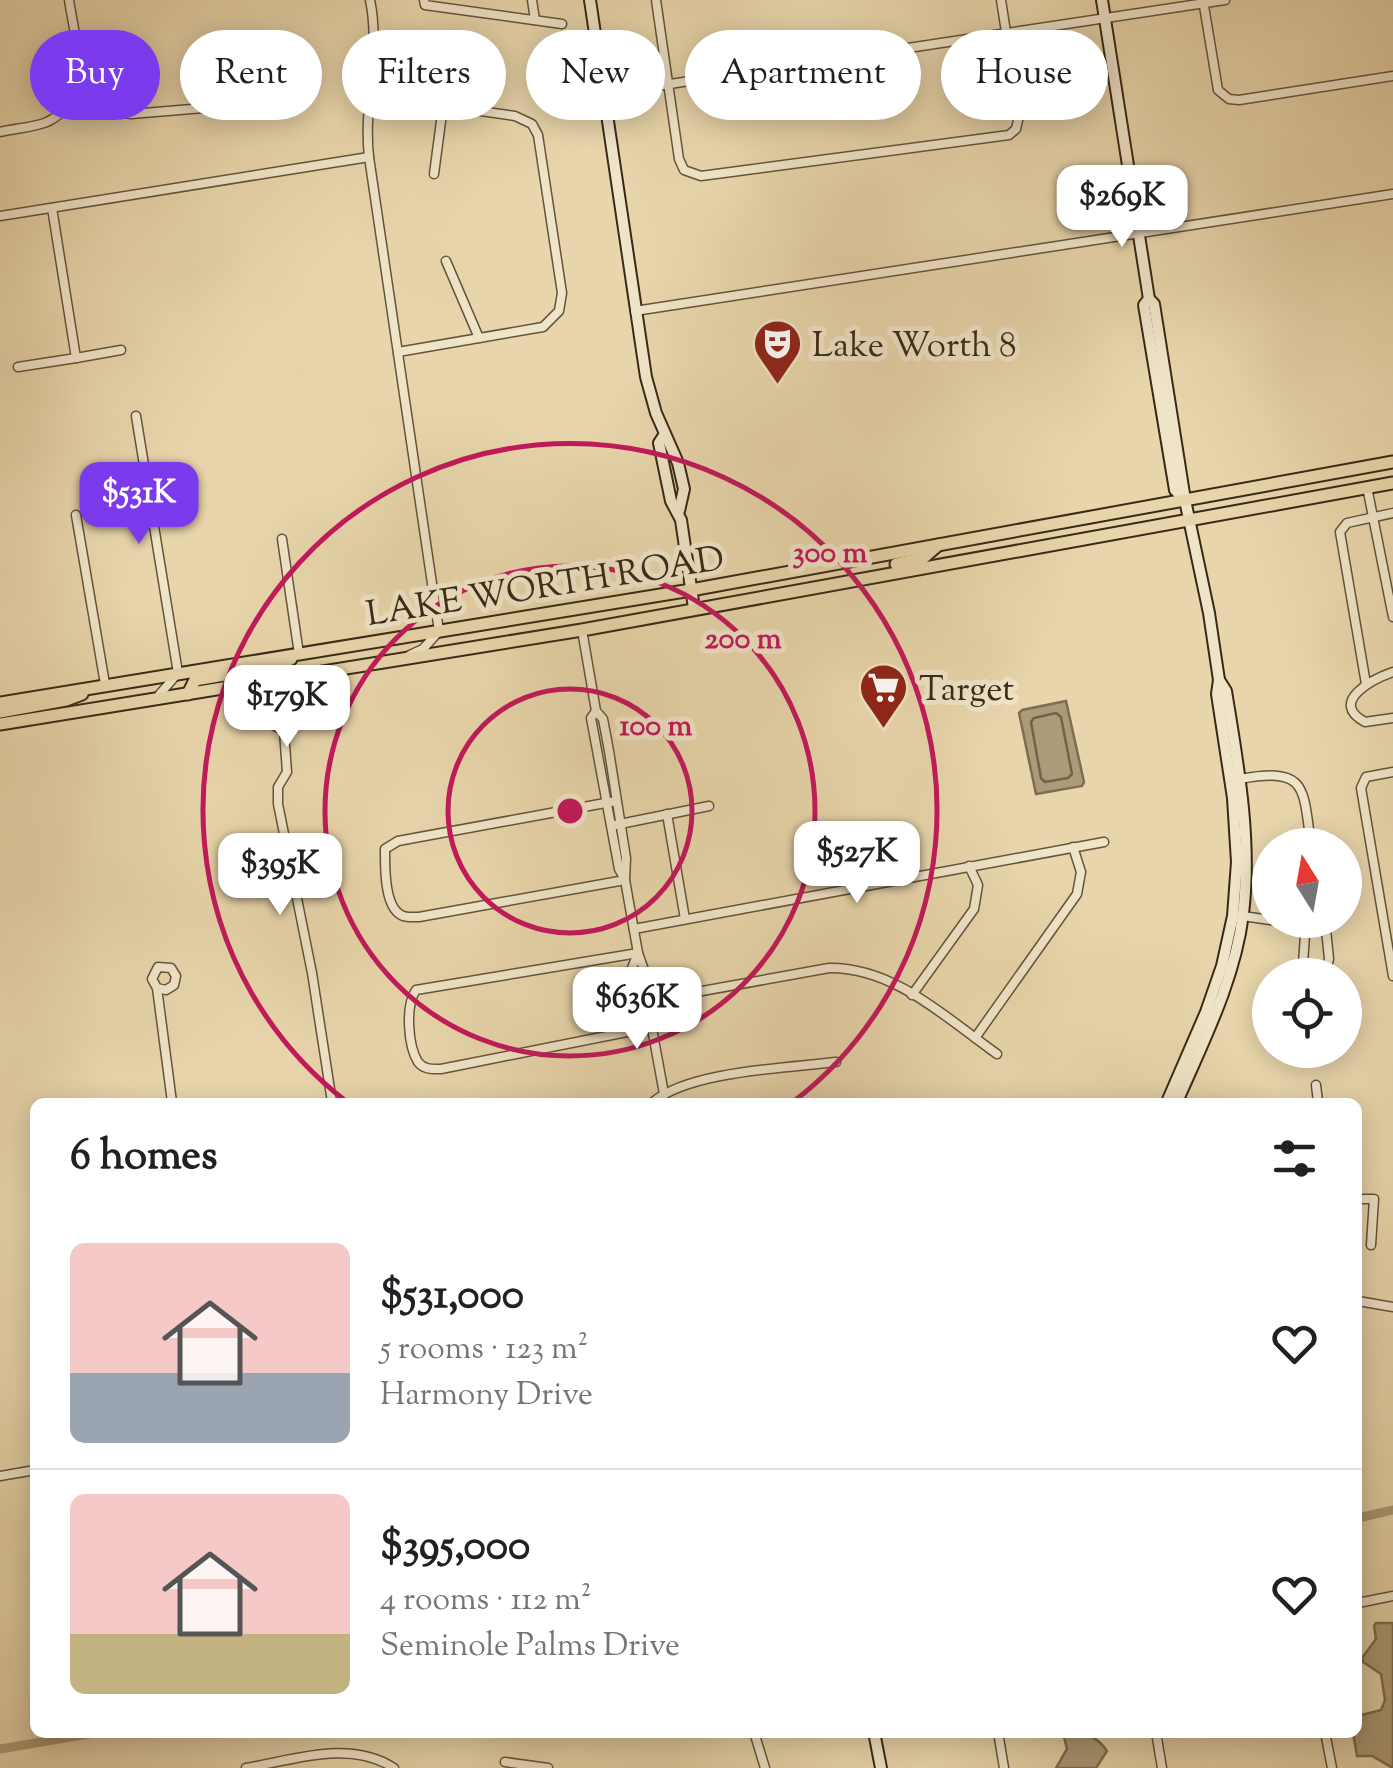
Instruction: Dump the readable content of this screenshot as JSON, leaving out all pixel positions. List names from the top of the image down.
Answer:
{
  "streets": {
    "main road": ["LAKE WORTH ROAD"]
  },
  "places": {
    "theatre": ["Lake Worth 8"],
    "supermarket": ["Target"]
  },
  "north": "top",
  "page": {
    "chip": [
      "Buy",
      "Rent",
      "Filters",
      "New",
      "Apartment",
      "House"
    ],
    "price": [
      "$269K",
      "$531K",
      "$179K",
      "$527K",
      "$395K",
      "$636K"
    ],
    "heading": "6 homes",
    "list": [
      {
        "name": "$531,000",
        "note": "5 rooms · 123 m² · Harmony Drive"
      },
      {
        "name": "$395,000",
        "note": "4 rooms · 112 m² · Seminole Palms Drive"
      }
    ]
  },
  "rings": ["300 m", "200 m", "100 m"]
}
